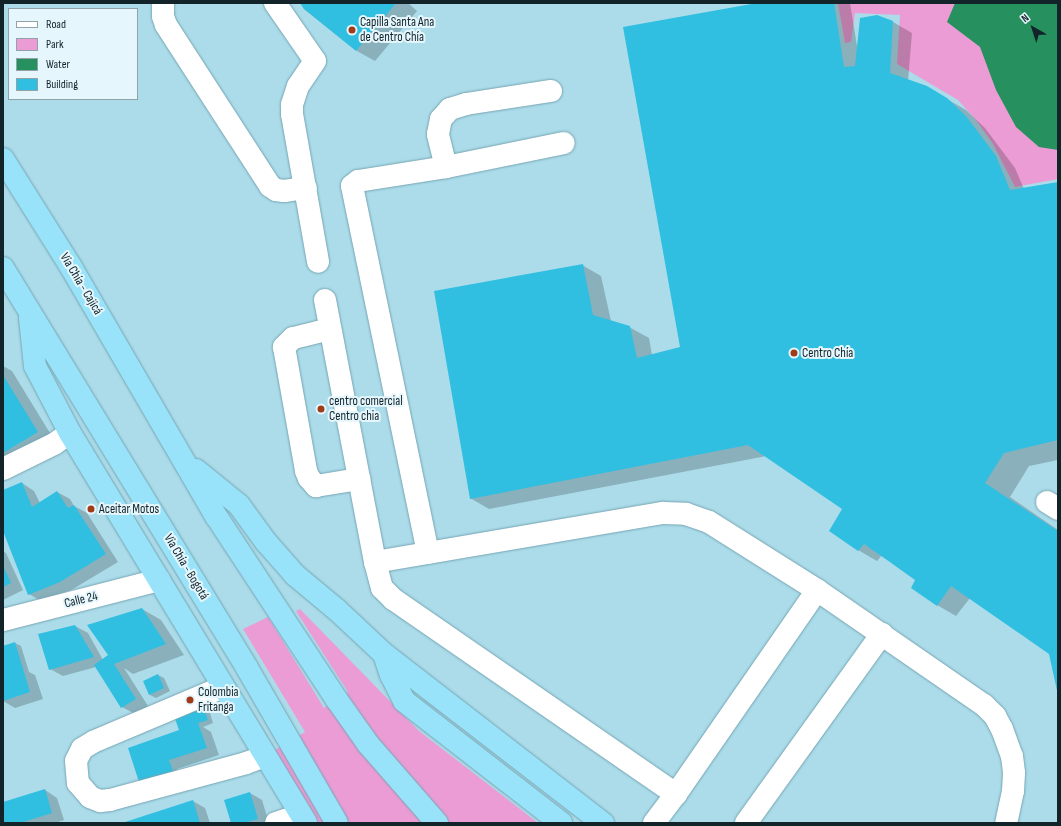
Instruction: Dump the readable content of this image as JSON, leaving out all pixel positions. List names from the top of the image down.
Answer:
{
  "streets": {
    "highway": ["Vía Chía - Cajicá", "Vía Chía - Bogotá"],
    "street": ["Calle 24"]
  },
  "places": [
    "Capilla Santa Ana de Centro Chía",
    "Centro Chía",
    "centro comercial Centro chia",
    "Aceitar Motos",
    "Colombia Fritanga"
  ],
  "legend": [
    "Road",
    "Park",
    "Water",
    "Building"
  ],
  "north": "top left"
}
